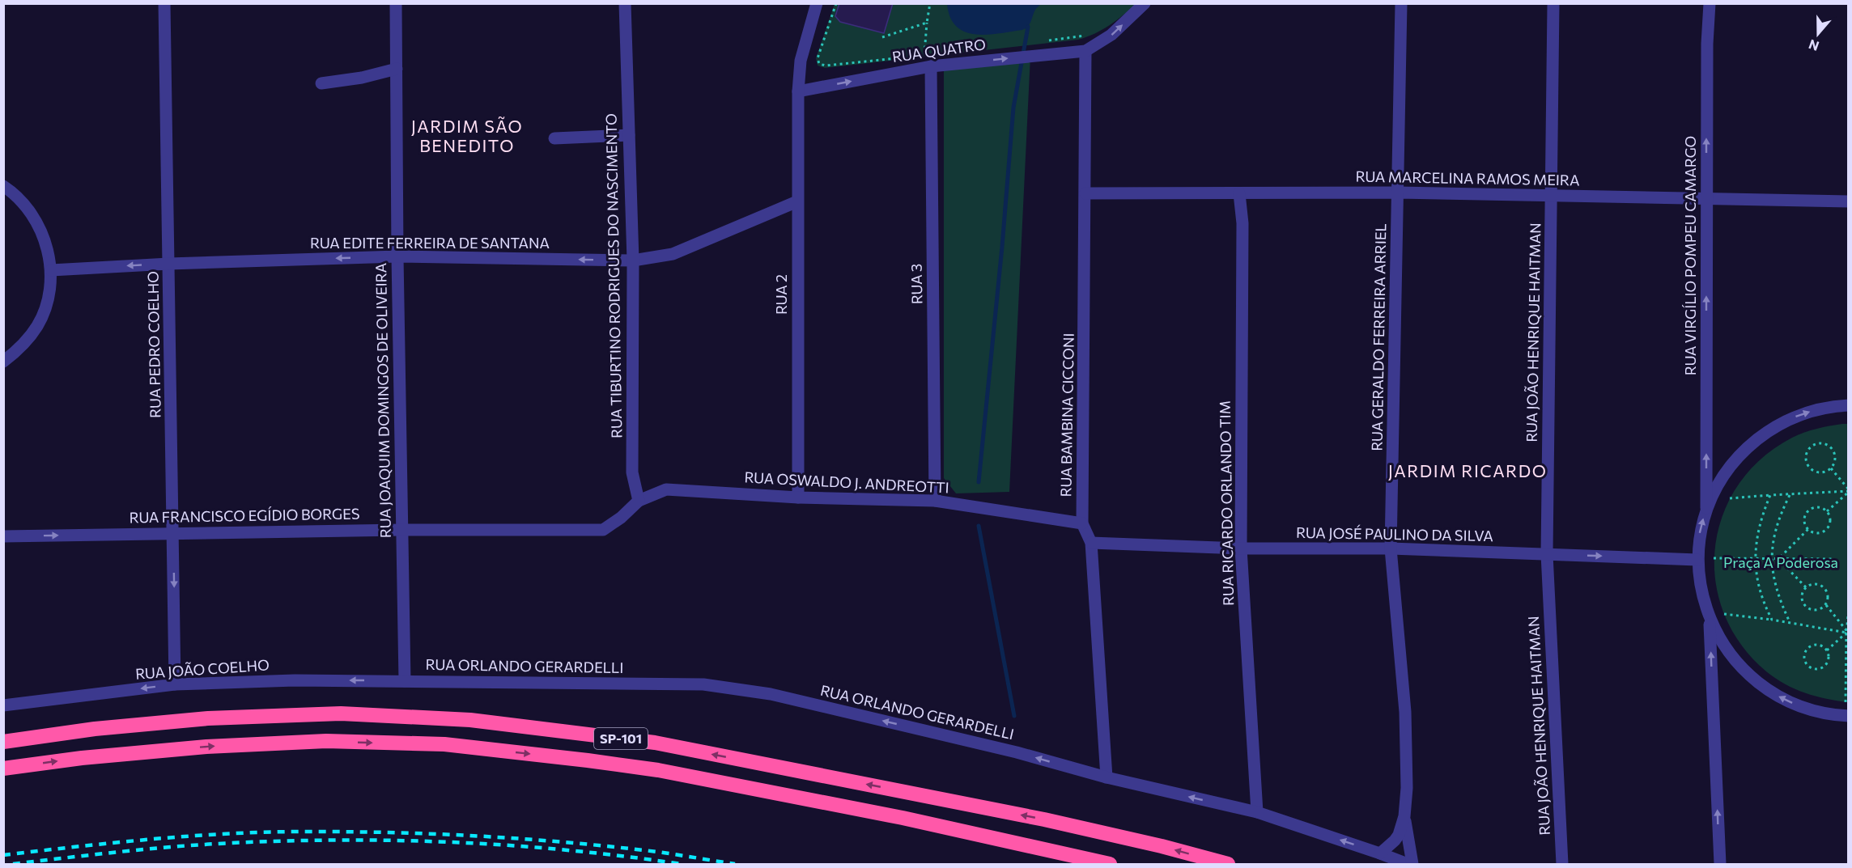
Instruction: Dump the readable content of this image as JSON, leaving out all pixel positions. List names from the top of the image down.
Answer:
{
  "streets": {
    "highway": ["SP-101"],
    "street": [
      "RUA QUATRO",
      "RUA MARCELINA RAMOS MEIRA",
      "RUA EDITE FERREIRA DE SANTANA",
      "RUA VIRGÍLIO POMPEU CAMARGO",
      "RUA TIBURTINO RODRIGUES DO NASCIMENTO",
      "RUA 3",
      "RUA 2",
      "RUA JOÃO HENRIQUE HAITMAN",
      "RUA GERALDO FERREIRA ARRIEL",
      "RUA PEDRO COELHO",
      "RUA JOAQUIM DOMINGOS DE OLIVEIRA",
      "RUA BAMBINA CICCONI",
      "RUA OSWALDO J. ANDREOTTI",
      "RUA RICARDO ORLANDO TIM",
      "RUA FRANCISCO EGÍDIO BORGES",
      "RUA JOSÉ PAULINO DA SILVA",
      "RUA ORLANDO GERARDELLI",
      "RUA JOÃO COELHO"
    ]
  },
  "crossings": [
    ["RUA QUATRO", "RUA 3"],
    ["RUA QUATRO", "RUA 2"],
    ["RUA QUATRO", "RUA BAMBINA CICCONI"],
    ["RUA MARCELINA RAMOS MEIRA", "RUA VIRGÍLIO POMPEU CAMARGO"],
    ["RUA MARCELINA RAMOS MEIRA", "RUA JOÃO HENRIQUE HAITMAN"],
    ["RUA MARCELINA RAMOS MEIRA", "RUA GERALDO FERREIRA ARRIEL"],
    ["RUA MARCELINA RAMOS MEIRA", "RUA BAMBINA CICCONI"],
    ["RUA MARCELINA RAMOS MEIRA", "RUA RICARDO ORLANDO TIM"],
    ["RUA EDITE FERREIRA DE SANTANA", "RUA TIBURTINO RODRIGUES DO NASCIMENTO"],
    ["RUA EDITE FERREIRA DE SANTANA", "RUA 2"],
    ["RUA EDITE FERREIRA DE SANTANA", "RUA PEDRO COELHO"],
    ["RUA EDITE FERREIRA DE SANTANA", "RUA JOAQUIM DOMINGOS DE OLIVEIRA"],
    ["RUA TIBURTINO RODRIGUES DO NASCIMENTO", "RUA OSWALDO J. ANDREOTTI"],
    ["RUA TIBURTINO RODRIGUES DO NASCIMENTO", "RUA FRANCISCO EGÍDIO BORGES"],
    ["RUA 3", "RUA OSWALDO J. ANDREOTTI"],
    ["RUA 2", "RUA OSWALDO J. ANDREOTTI"],
    ["RUA JOÃO HENRIQUE HAITMAN", "RUA JOSÉ PAULINO DA SILVA"],
    ["RUA GERALDO FERREIRA ARRIEL", "RUA JOSÉ PAULINO DA SILVA"],
    ["RUA GERALDO FERREIRA ARRIEL", "RUA ORLANDO GERARDELLI"],
    ["RUA PEDRO COELHO", "RUA FRANCISCO EGÍDIO BORGES"],
    ["RUA PEDRO COELHO", "RUA JOÃO COELHO"],
    ["RUA JOAQUIM DOMINGOS DE OLIVEIRA", "RUA FRANCISCO EGÍDIO BORGES"],
    ["RUA JOAQUIM DOMINGOS DE OLIVEIRA", "RUA ORLANDO GERARDELLI"],
    ["RUA JOAQUIM DOMINGOS DE OLIVEIRA", "RUA JOÃO COELHO"],
    ["RUA BAMBINA CICCONI", "RUA OSWALDO J. ANDREOTTI"],
    ["RUA BAMBINA CICCONI", "RUA JOSÉ PAULINO DA SILVA"],
    ["RUA BAMBINA CICCONI", "RUA ORLANDO GERARDELLI"],
    ["RUA OSWALDO J. ANDREOTTI", "RUA FRANCISCO EGÍDIO BORGES"],
    ["RUA RICARDO ORLANDO TIM", "RUA JOSÉ PAULINO DA SILVA"],
    ["RUA RICARDO ORLANDO TIM", "RUA ORLANDO GERARDELLI"],
    ["RUA ORLANDO GERARDELLI", "RUA JOÃO COELHO"]
  ],
  "one_way": [
    "RUA QUATRO",
    "RUA EDITE FERREIRA DE SANTANA",
    "RUA VIRGÍLIO POMPEU CAMARGO",
    "RUA ORLANDO GERARDELLI",
    "RUA JOÃO COELHO"
  ],
  "districts": ["JARDIM SÃO BENEDITO", "JARDIM RICARDO"],
  "parks": ["Praça A Poderosa"],
  "north": "bottom"
}
